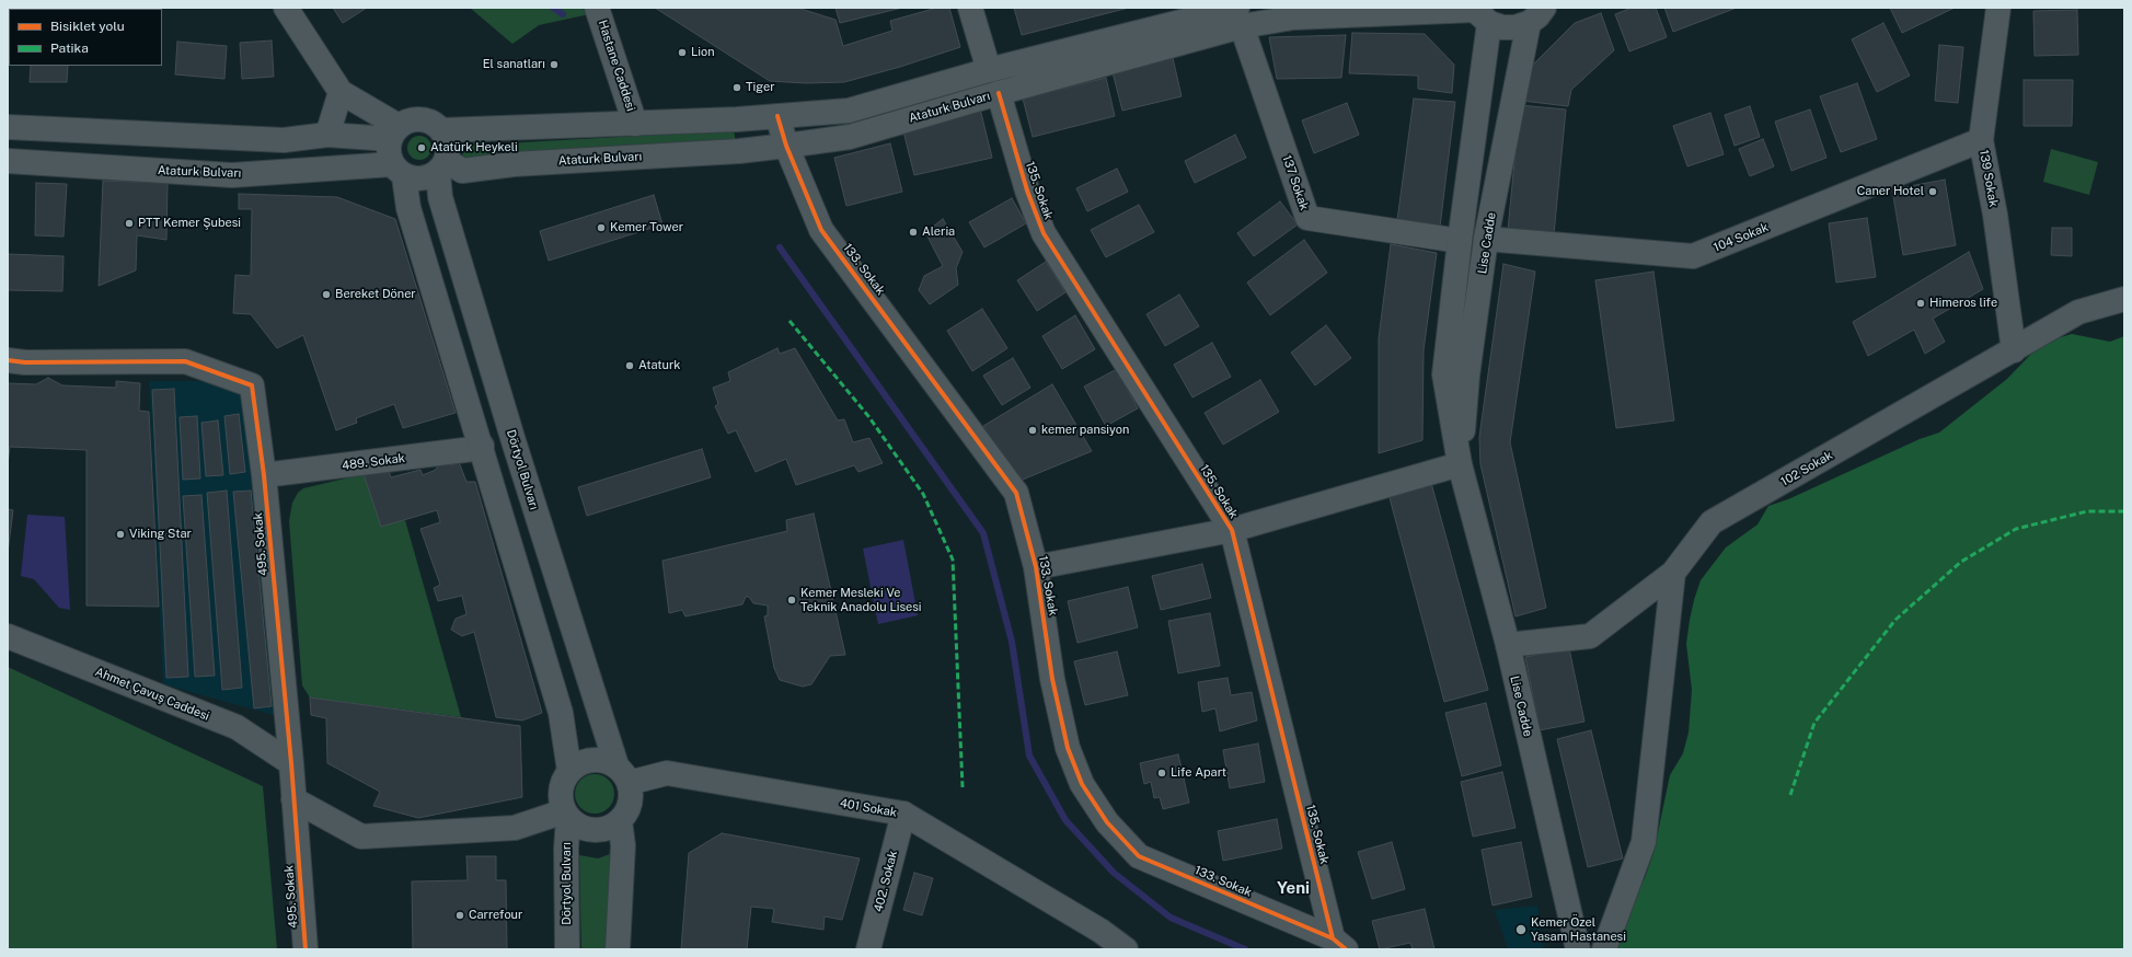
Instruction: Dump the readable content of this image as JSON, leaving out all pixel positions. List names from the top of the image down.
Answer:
{
  "streets": {
    "street": [
      "Hastane Caddesi",
      "Ataturk Bulvarı",
      "139 Sokak",
      "137 Sokak",
      "135. Sokak",
      "104 Sokak",
      "Lise Cadde",
      "133. Sokak",
      "489. Sokak",
      "102 Sokak",
      "Dörtyol Bulvarı",
      "495. Sokak",
      "Ahmet Çavuş Caddesi",
      "401 Sokak",
      "402. Sokak"
    ]
  },
  "crossings": [
    ["Hastane Caddesi", "Ataturk Bulvarı"],
    ["Ataturk Bulvarı", "137 Sokak"],
    ["Ataturk Bulvarı", "135. Sokak"],
    ["Ataturk Bulvarı", "Lise Cadde"],
    ["Ataturk Bulvarı", "133. Sokak"],
    ["Ataturk Bulvarı", "Dörtyol Bulvarı"],
    ["139 Sokak", "104 Sokak"],
    ["139 Sokak", "102 Sokak"],
    ["137 Sokak", "Lise Cadde"],
    ["135. Sokak", "133. Sokak"],
    ["104 Sokak", "Lise Cadde"],
    ["Lise Cadde", "102 Sokak"],
    ["489. Sokak", "495. Sokak"],
    ["Dörtyol Bulvarı", "401 Sokak"],
    ["495. Sokak", "Ahmet Çavuş Caddesi"],
    ["401 Sokak", "402. Sokak"]
  ],
  "districts": ["Yeni"],
  "places": [
    "Lion",
    "El sanatları",
    "Tiger",
    "Atatürk Heykeli",
    "Caner Hotel",
    "PTT Kemer Şubesi",
    "Kemer Tower",
    "Aleria",
    "Bereket Döner",
    "Himeros life",
    "Ataturk",
    "kemer pansiyon",
    "Viking Star",
    "Kemer Mesleki Ve Teknik Anadolu Lisesi",
    "Life Apart",
    "Carrefour",
    "Kemer Özel Yasam Hastanesi"
  ],
  "legend": ["Bisiklet yolu", "Patika"]
}
